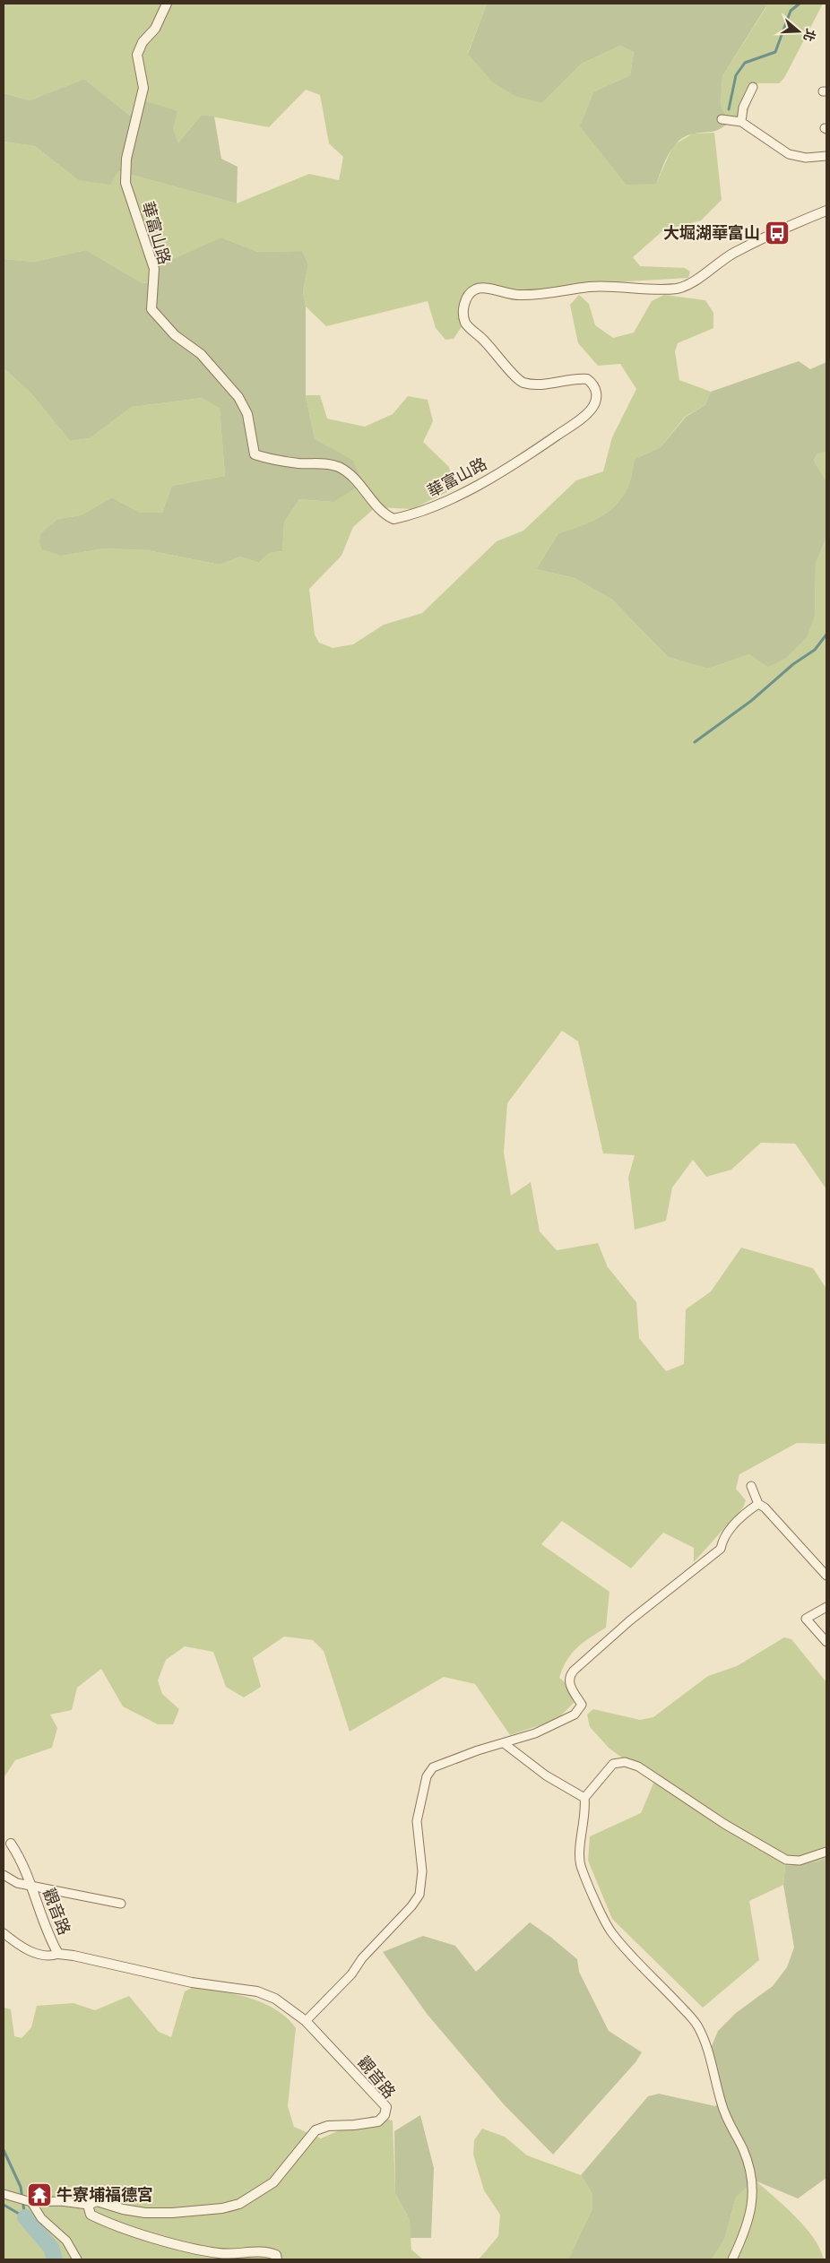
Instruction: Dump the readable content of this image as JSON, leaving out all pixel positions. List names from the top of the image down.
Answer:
{
  "streets": {
    "street": ["華富山路", "觀音路"]
  },
  "places": {
    "bus stop": ["大堀湖華富山"],
    "temple": ["牛寮埔福德宮"]
  },
  "north": "right"
}
